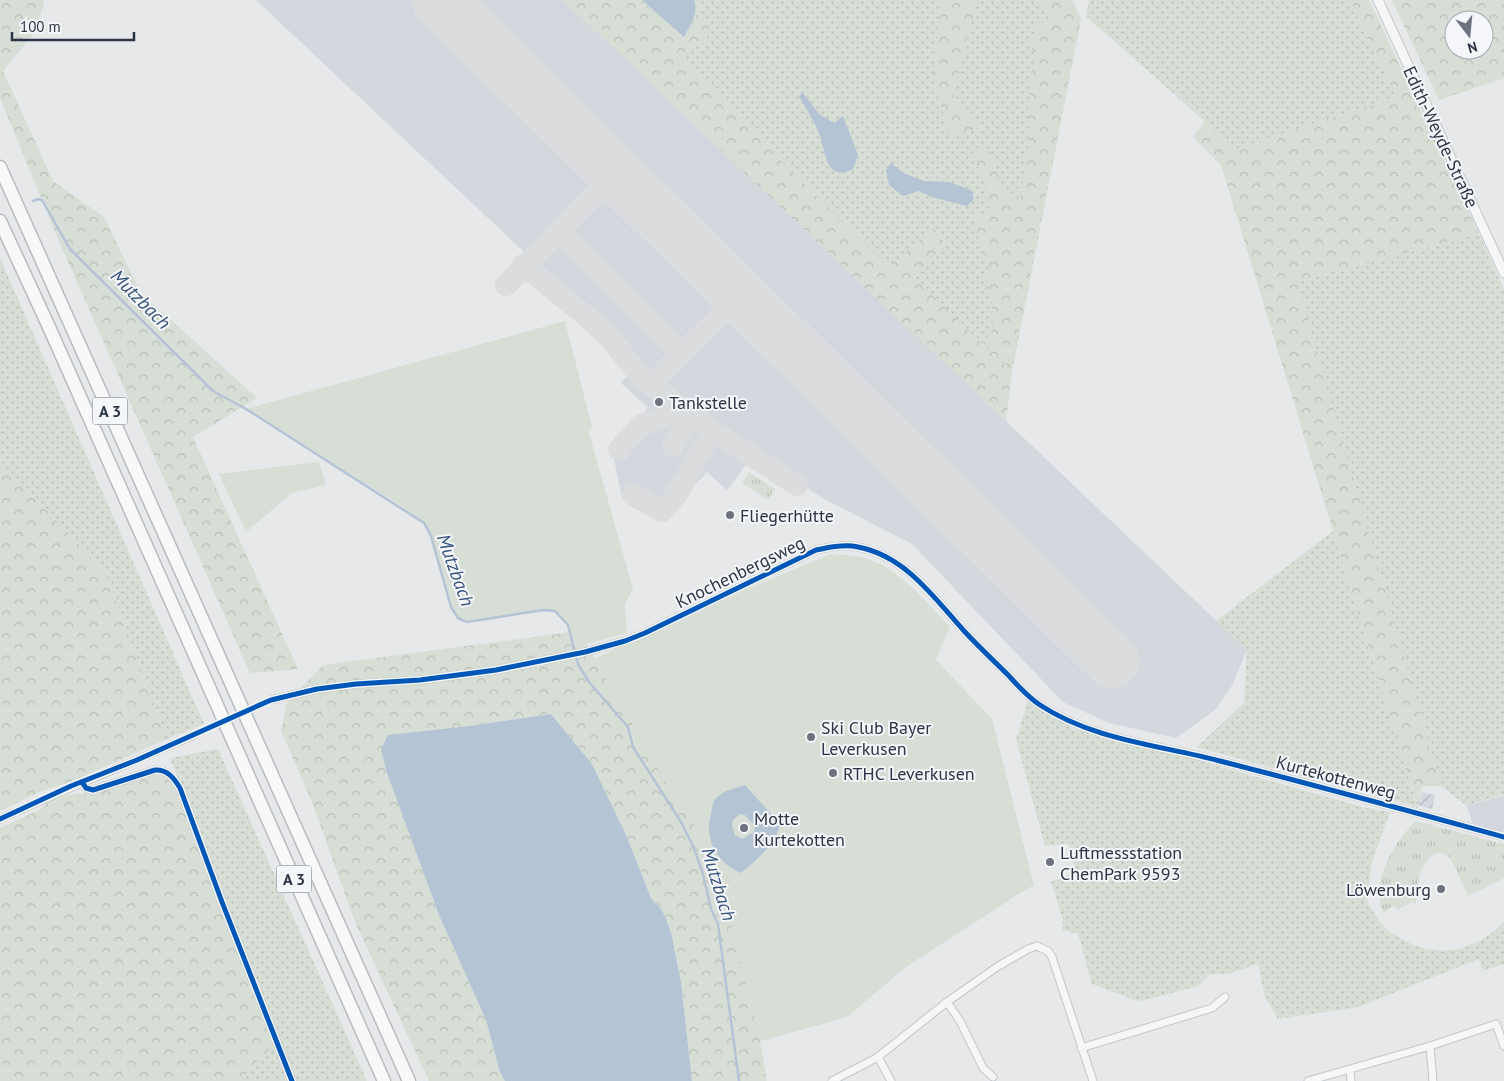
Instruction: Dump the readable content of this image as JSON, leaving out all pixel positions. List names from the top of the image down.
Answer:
{
  "streets": {
    "highway": ["A 3"],
    "street": ["Edith-Weyde-Straße", "Knochenbergsweg", "Kurtekottenweg"]
  },
  "crossings": [
    ["Knochenbergsweg", "Kurtekottenweg"]
  ],
  "water": ["Mutzbach"],
  "places": [
    "Tankstelle",
    "Fliegerhütte",
    "Ski Club Bayer Leverkusen",
    "RTHC Leverkusen",
    "Motte Kurtekotten",
    "Luftmessstation ChemPark 9593",
    "Löwenburg"
  ],
  "scale_bar": "100 m",
  "north": "bottom"
}
